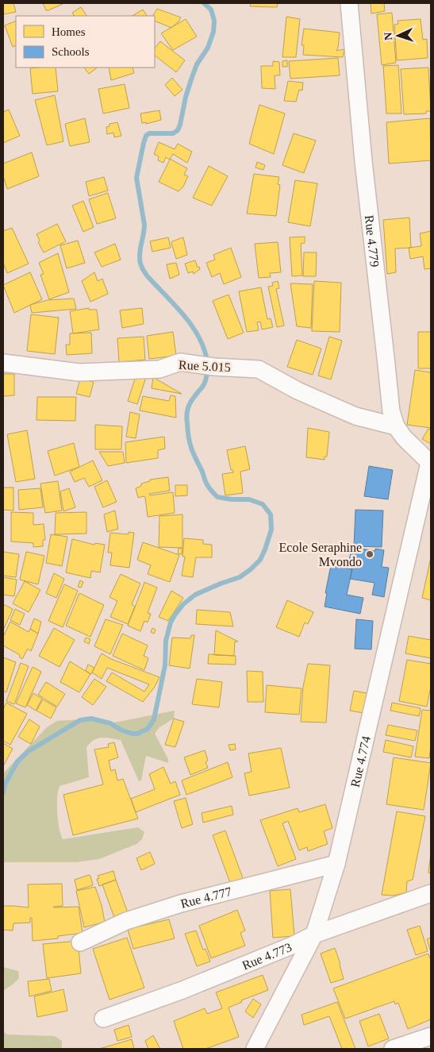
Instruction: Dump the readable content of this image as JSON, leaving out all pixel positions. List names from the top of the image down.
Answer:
{
  "streets": {
    "street": [
      "Rue 4.779",
      "Rue 5.015",
      "Rue 4.774",
      "Rue 4.777",
      "Rue 4.773"
    ]
  },
  "crossings": [
    ["Rue 4.779", "Rue 5.015"],
    ["Rue 4.779", "Rue 4.774"],
    ["Rue 4.774", "Rue 4.777"],
    ["Rue 4.774", "Rue 4.773"]
  ],
  "places": ["Ecole Seraphine Mvondo"],
  "legend": ["Homes", "Schools"],
  "north": "left"
}
